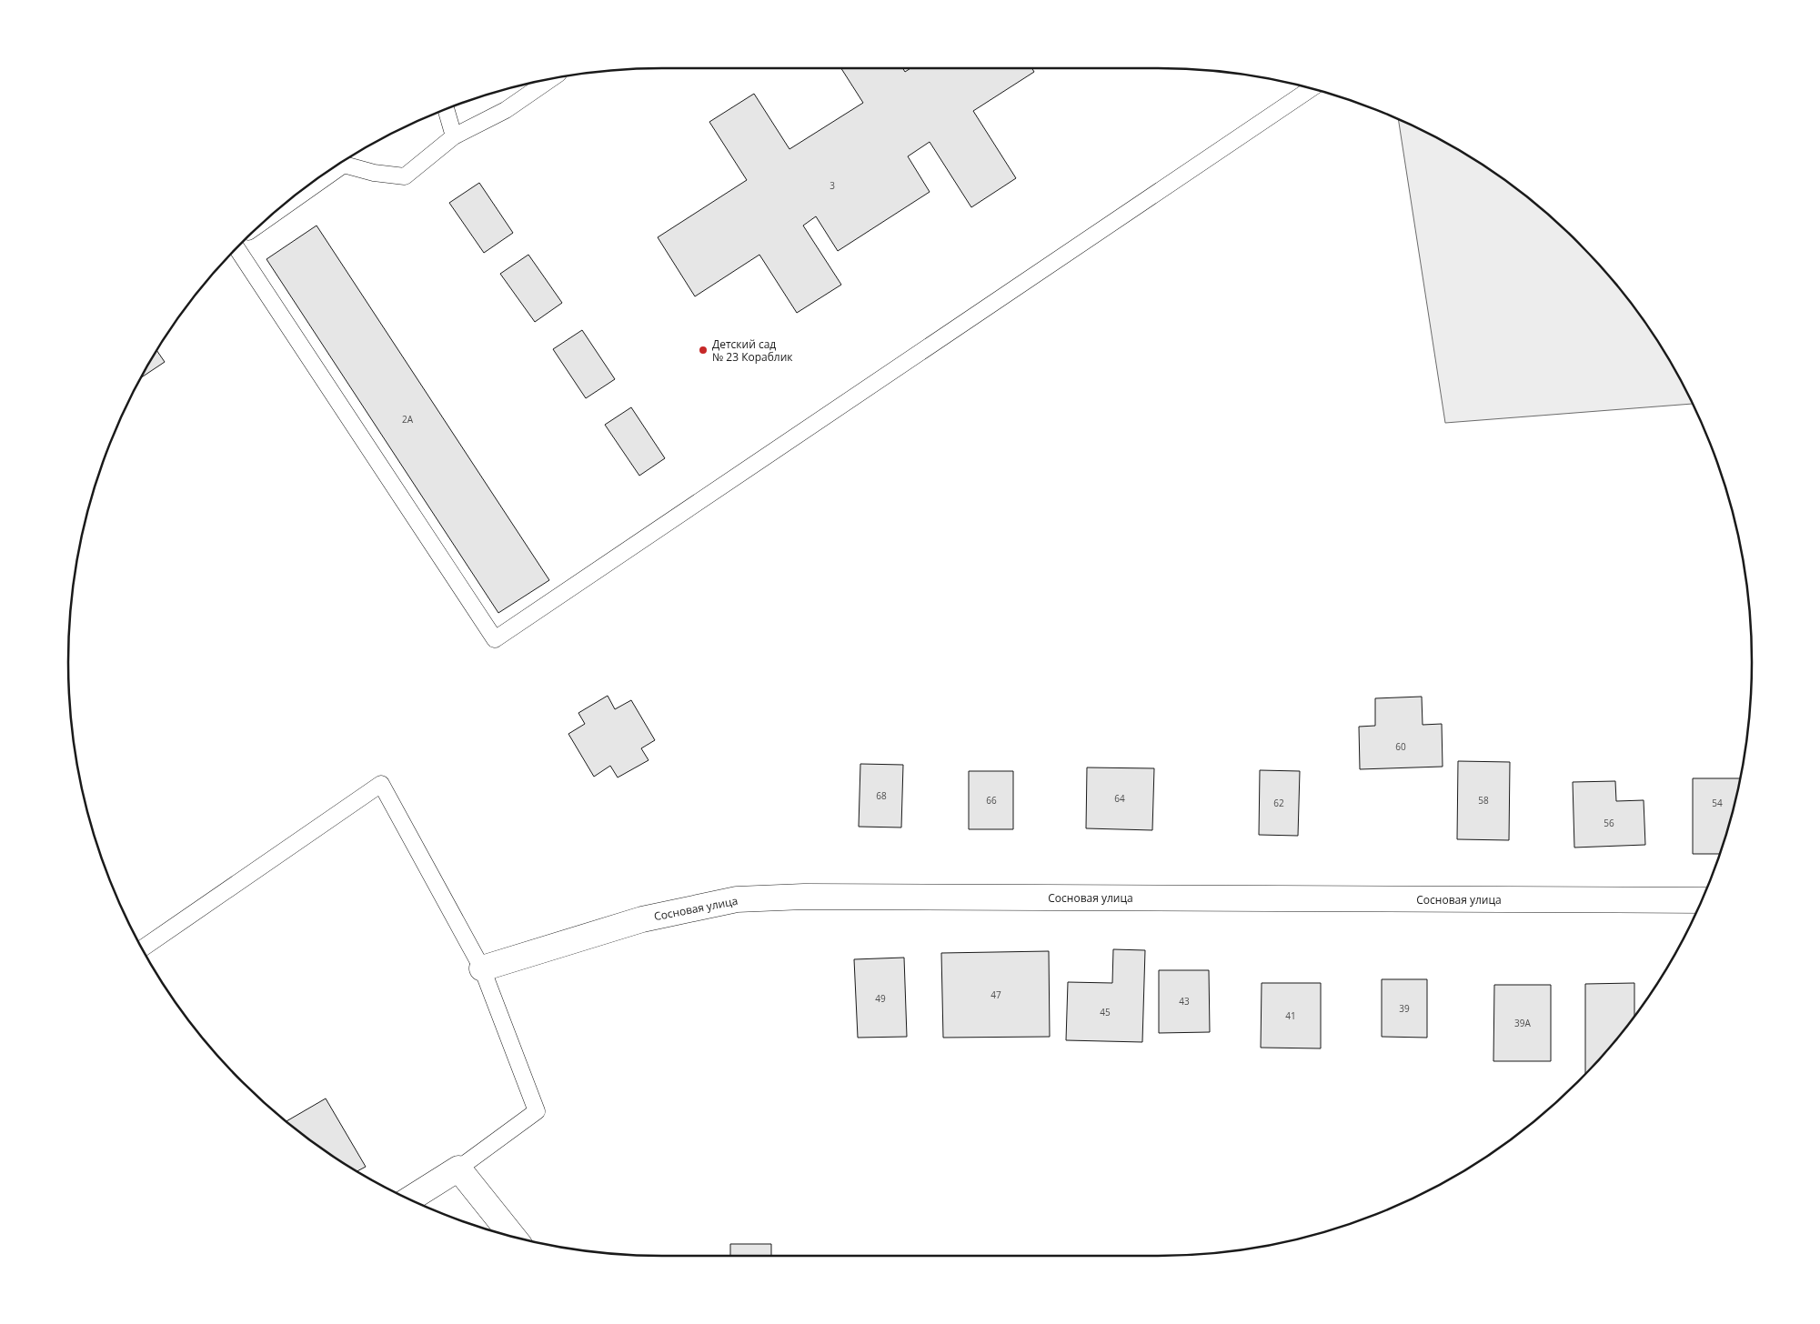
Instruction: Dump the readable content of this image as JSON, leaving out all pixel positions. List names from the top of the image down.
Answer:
{
  "streets": {
    "street": ["Сосновая улица"]
  },
  "places": ["Детский сад № 23 Кораблик"],
  "house_numbers": [
    "3",
    "2А",
    "60",
    "68",
    "64",
    "66",
    "58",
    "62",
    "54",
    "56",
    "47",
    "49",
    "43",
    "39",
    "45",
    "41",
    "39А"
  ]
}
